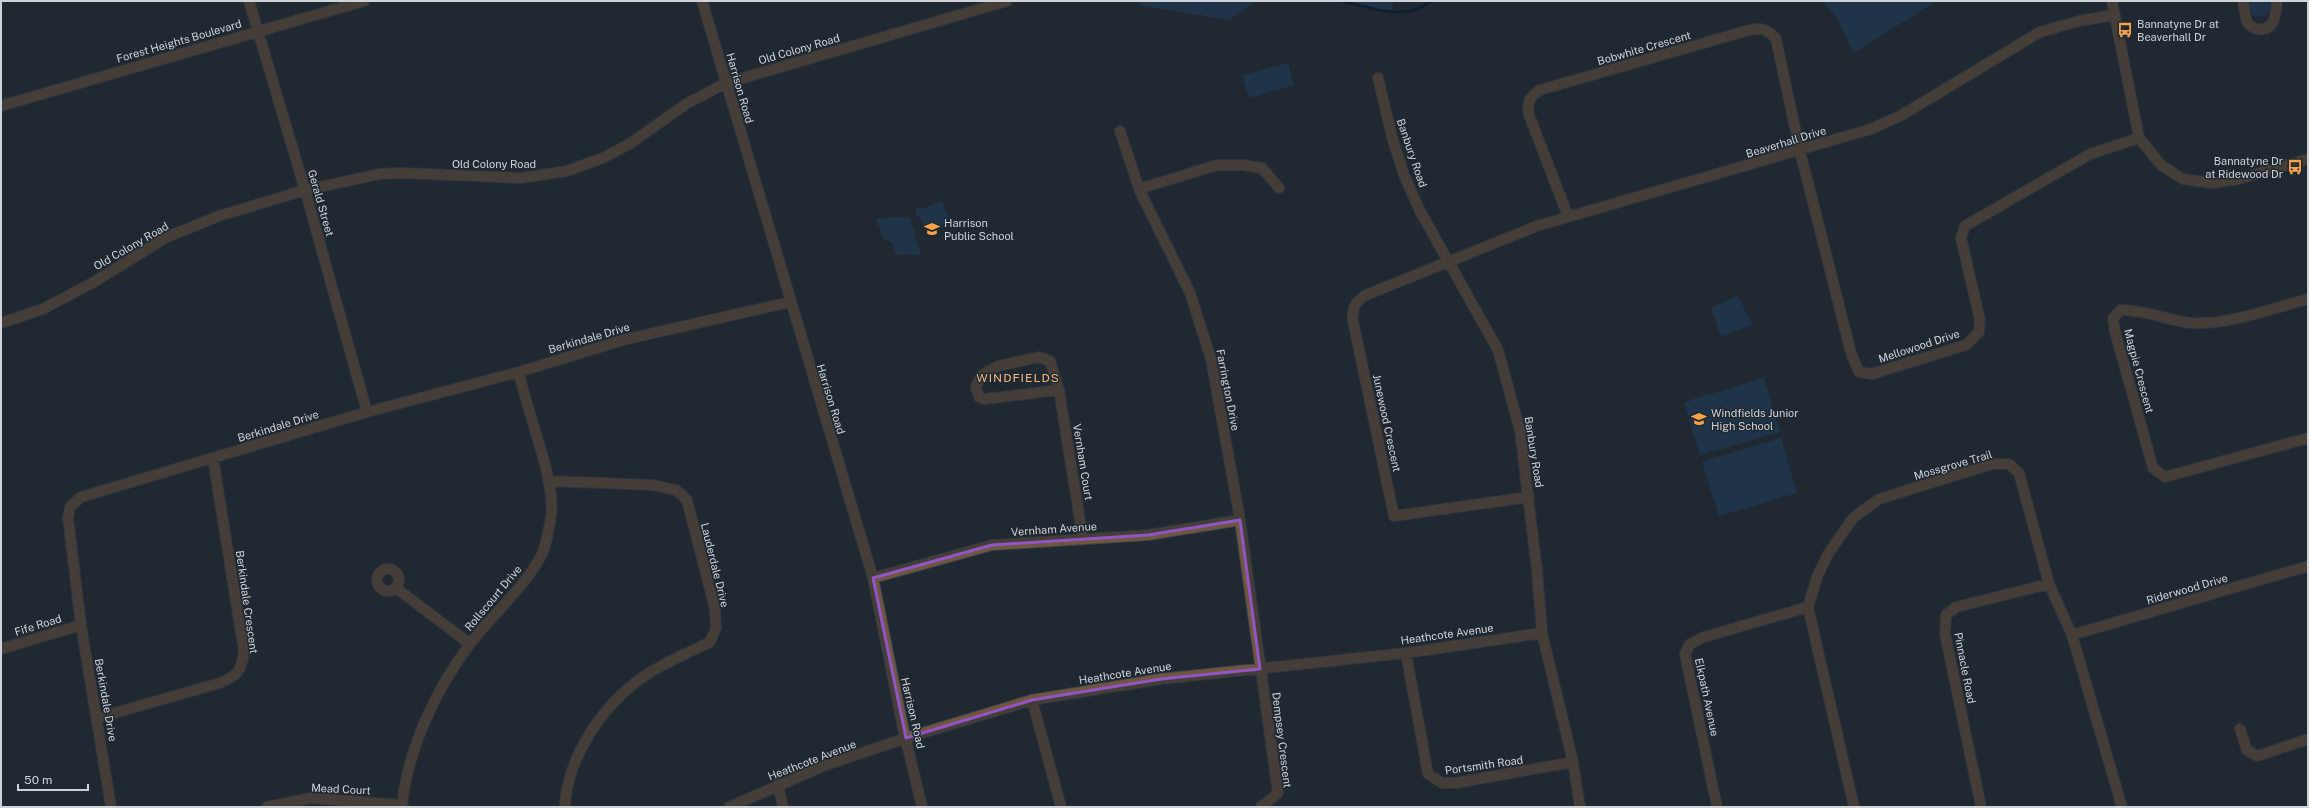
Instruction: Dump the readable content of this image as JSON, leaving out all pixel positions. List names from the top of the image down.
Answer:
{
  "streets": {
    "street": [
      "Forest Heights Boulevard",
      "Bobwhite Crescent",
      "Old Colony Road",
      "Harrison Road",
      "Beaverhall Drive",
      "Banbury Road",
      "Gerald Street",
      "Berkindale Drive",
      "Mellowood Drive",
      "Magpie Crescent",
      "Farrington Drive",
      "Junewood Crescent",
      "Vernham Court",
      "Mossgrove Trail",
      "Vernham Avenue",
      "Lauderdale Drive",
      "Riderwood Drive",
      "Rollscourt Drive",
      "Berkindale Crescent",
      "Fife Road",
      "Heathcote Avenue",
      "Pinnacle Road",
      "Elkpath Avenue",
      "Dempsey Crescent",
      "Portsmith Road",
      "Mead Court"
    ]
  },
  "crossings": [
    ["Forest Heights Boulevard", "Gerald Street"],
    ["Bobwhite Crescent", "Beaverhall Drive"],
    ["Bobwhite Crescent", "Mellowood Drive"],
    ["Old Colony Road", "Harrison Road"],
    ["Old Colony Road", "Gerald Street"],
    ["Harrison Road", "Berkindale Drive"],
    ["Harrison Road", "Vernham Avenue"],
    ["Harrison Road", "Heathcote Avenue"],
    ["Beaverhall Drive", "Banbury Road"],
    ["Beaverhall Drive", "Mellowood Drive"],
    ["Beaverhall Drive", "Junewood Crescent"],
    ["Banbury Road", "Junewood Crescent"],
    ["Banbury Road", "Heathcote Avenue"],
    ["Banbury Road", "Portsmith Road"],
    ["Gerald Street", "Berkindale Drive"],
    ["Berkindale Drive", "Rollscourt Drive"],
    ["Berkindale Drive", "Berkindale Crescent"],
    ["Berkindale Drive", "Fife Road"],
    ["Farrington Drive", "Vernham Avenue"],
    ["Farrington Drive", "Heathcote Avenue"],
    ["Farrington Drive", "Dempsey Crescent"],
    ["Vernham Court", "Vernham Avenue"],
    ["Mossgrove Trail", "Riderwood Drive"],
    ["Mossgrove Trail", "Pinnacle Road"],
    ["Mossgrove Trail", "Elkpath Avenue"],
    ["Lauderdale Drive", "Rollscourt Drive"],
    ["Rollscourt Drive", "Mead Court"],
    ["Heathcote Avenue", "Dempsey Crescent"],
    ["Heathcote Avenue", "Portsmith Road"]
  ],
  "districts": ["WINDFIELDS"],
  "places": {
    "bus stop": ["Bannatyne Dr at Beaverhall Dr", "Bannatyne Dr at Ridewood Dr"],
    "school or university": ["Harrison Public School", "Windfields Junior High School"]
  },
  "scale_bar": "50 m"
}
